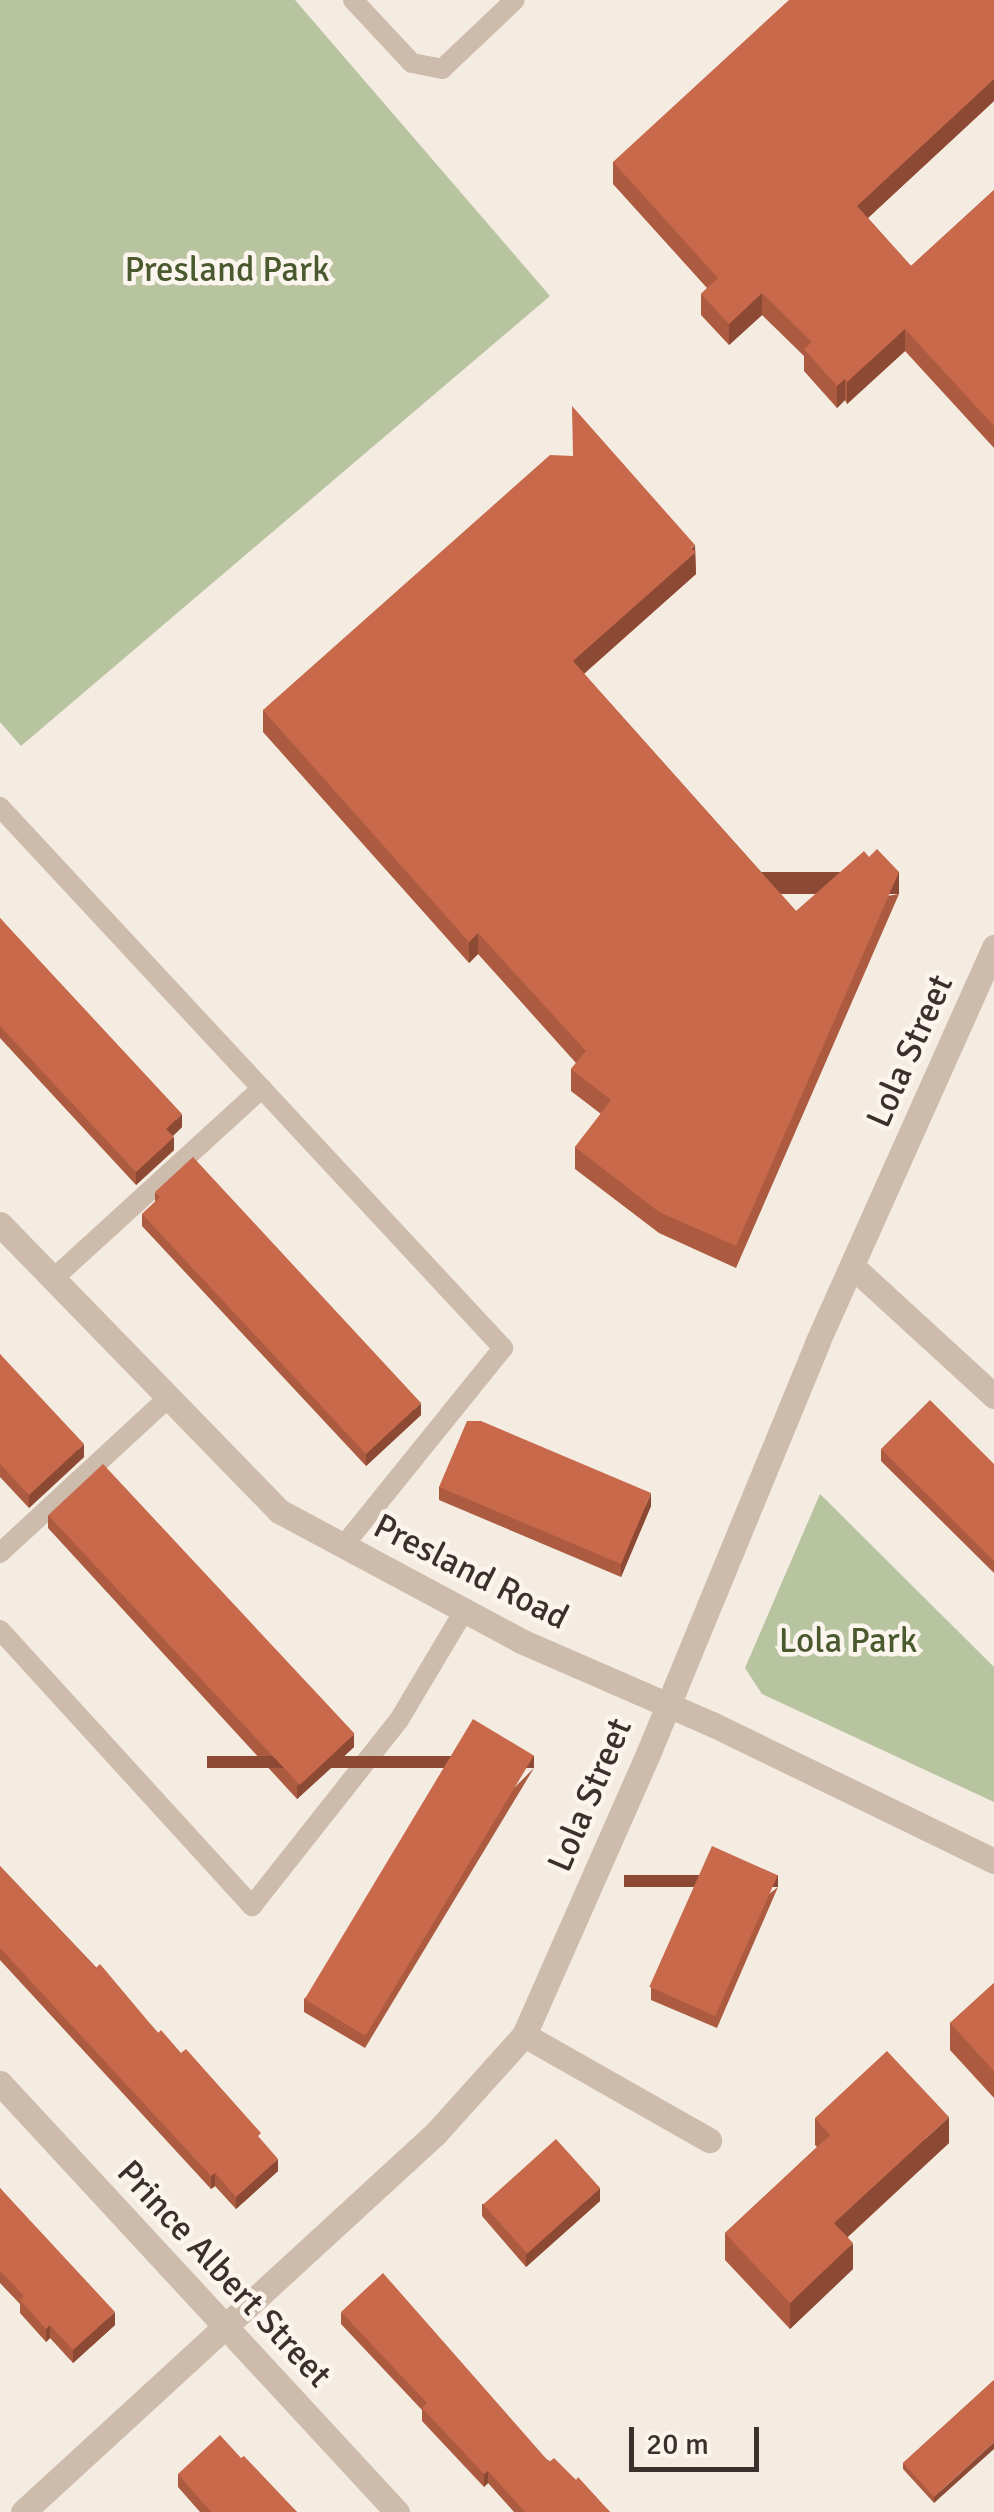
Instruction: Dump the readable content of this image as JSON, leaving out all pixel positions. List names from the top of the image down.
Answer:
{
  "streets": {
    "street": ["Lola Street", "Presland Road", "Prince Albert Street"]
  },
  "crossings": [
    ["Lola Street", "Presland Road"],
    ["Lola Street", "Prince Albert Street"]
  ],
  "parks": ["Presland Park", "Lola Park"],
  "scale_bar": "20 m"
}
